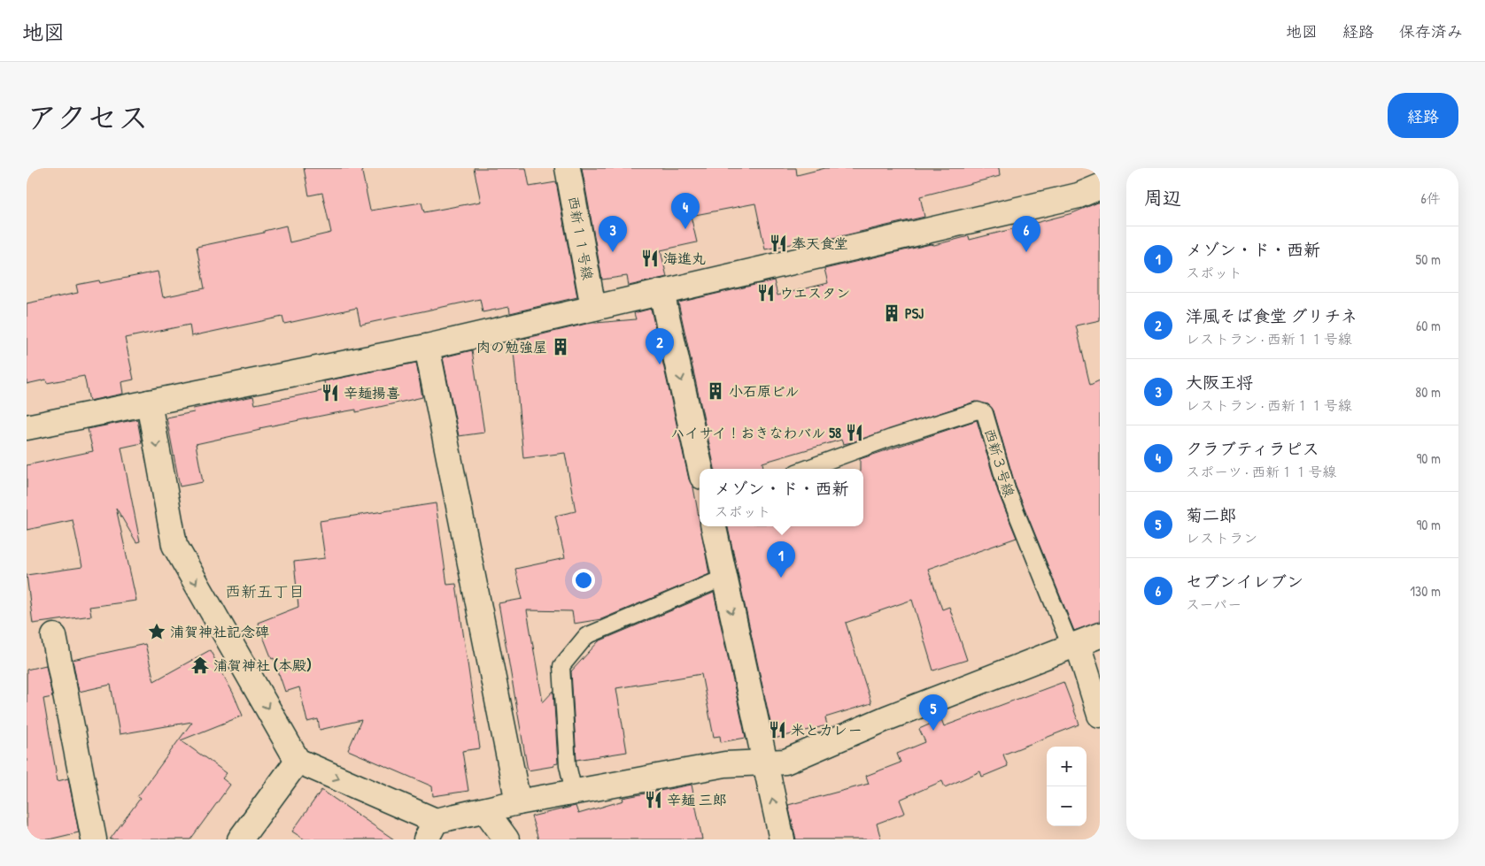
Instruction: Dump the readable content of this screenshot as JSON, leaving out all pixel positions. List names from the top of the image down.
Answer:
{
  "streets": {
    "street": ["西新１１号線"],
    "lane": ["西新３号線"]
  },
  "districts": ["西新五丁目"],
  "places": {
    "restaurant": [
      "奉天食堂",
      "海進丸",
      "ウエスタン",
      "辛麺揚喜",
      "ハイサイ！おきなわバル 58",
      "米とカレー",
      "辛麺 三郎"
    ],
    "building": ["PSJ", "肉の勉強屋", "小石原ビル"],
    "place": ["浦賀神社記念碑"],
    "temple": ["浦賀神社 (本殿)"]
  },
  "page": {
    "header": "地図",
    "nav": ["地図", "経路", "保存済み"],
    "title": "アクセス",
    "buttons": "経路",
    "heading": ["周辺", "6件"],
    "pins": [
      "4",
      "3",
      "6",
      "2",
      "1",
      "5"
    ],
    "list": [
      {
        "mark": "1",
        "name": "メゾン・ド・西新",
        "note": "スポット",
        "value": "50 m"
      },
      {
        "mark": "2",
        "name": "洋風そば食堂 グリチネ",
        "note": "レストラン · 西新１１号線",
        "value": "60 m"
      },
      {
        "mark": "3",
        "name": "大阪王将",
        "note": "レストラン · 西新１１号線",
        "value": "80 m"
      },
      {
        "mark": "4",
        "name": "クラブティラピス",
        "note": "スポーツ · 西新１１号線",
        "value": "90 m"
      },
      {
        "mark": "5",
        "name": "菊二郎",
        "note": "レストラン",
        "value": "90 m"
      },
      {
        "mark": "6",
        "name": "セブンイレブン",
        "note": "スーパー",
        "value": "130 m"
      }
    ],
    "popup": ["メゾン・ド・西新", "スポット"],
    "map_buttons": ["+", "−"]
  }
}
